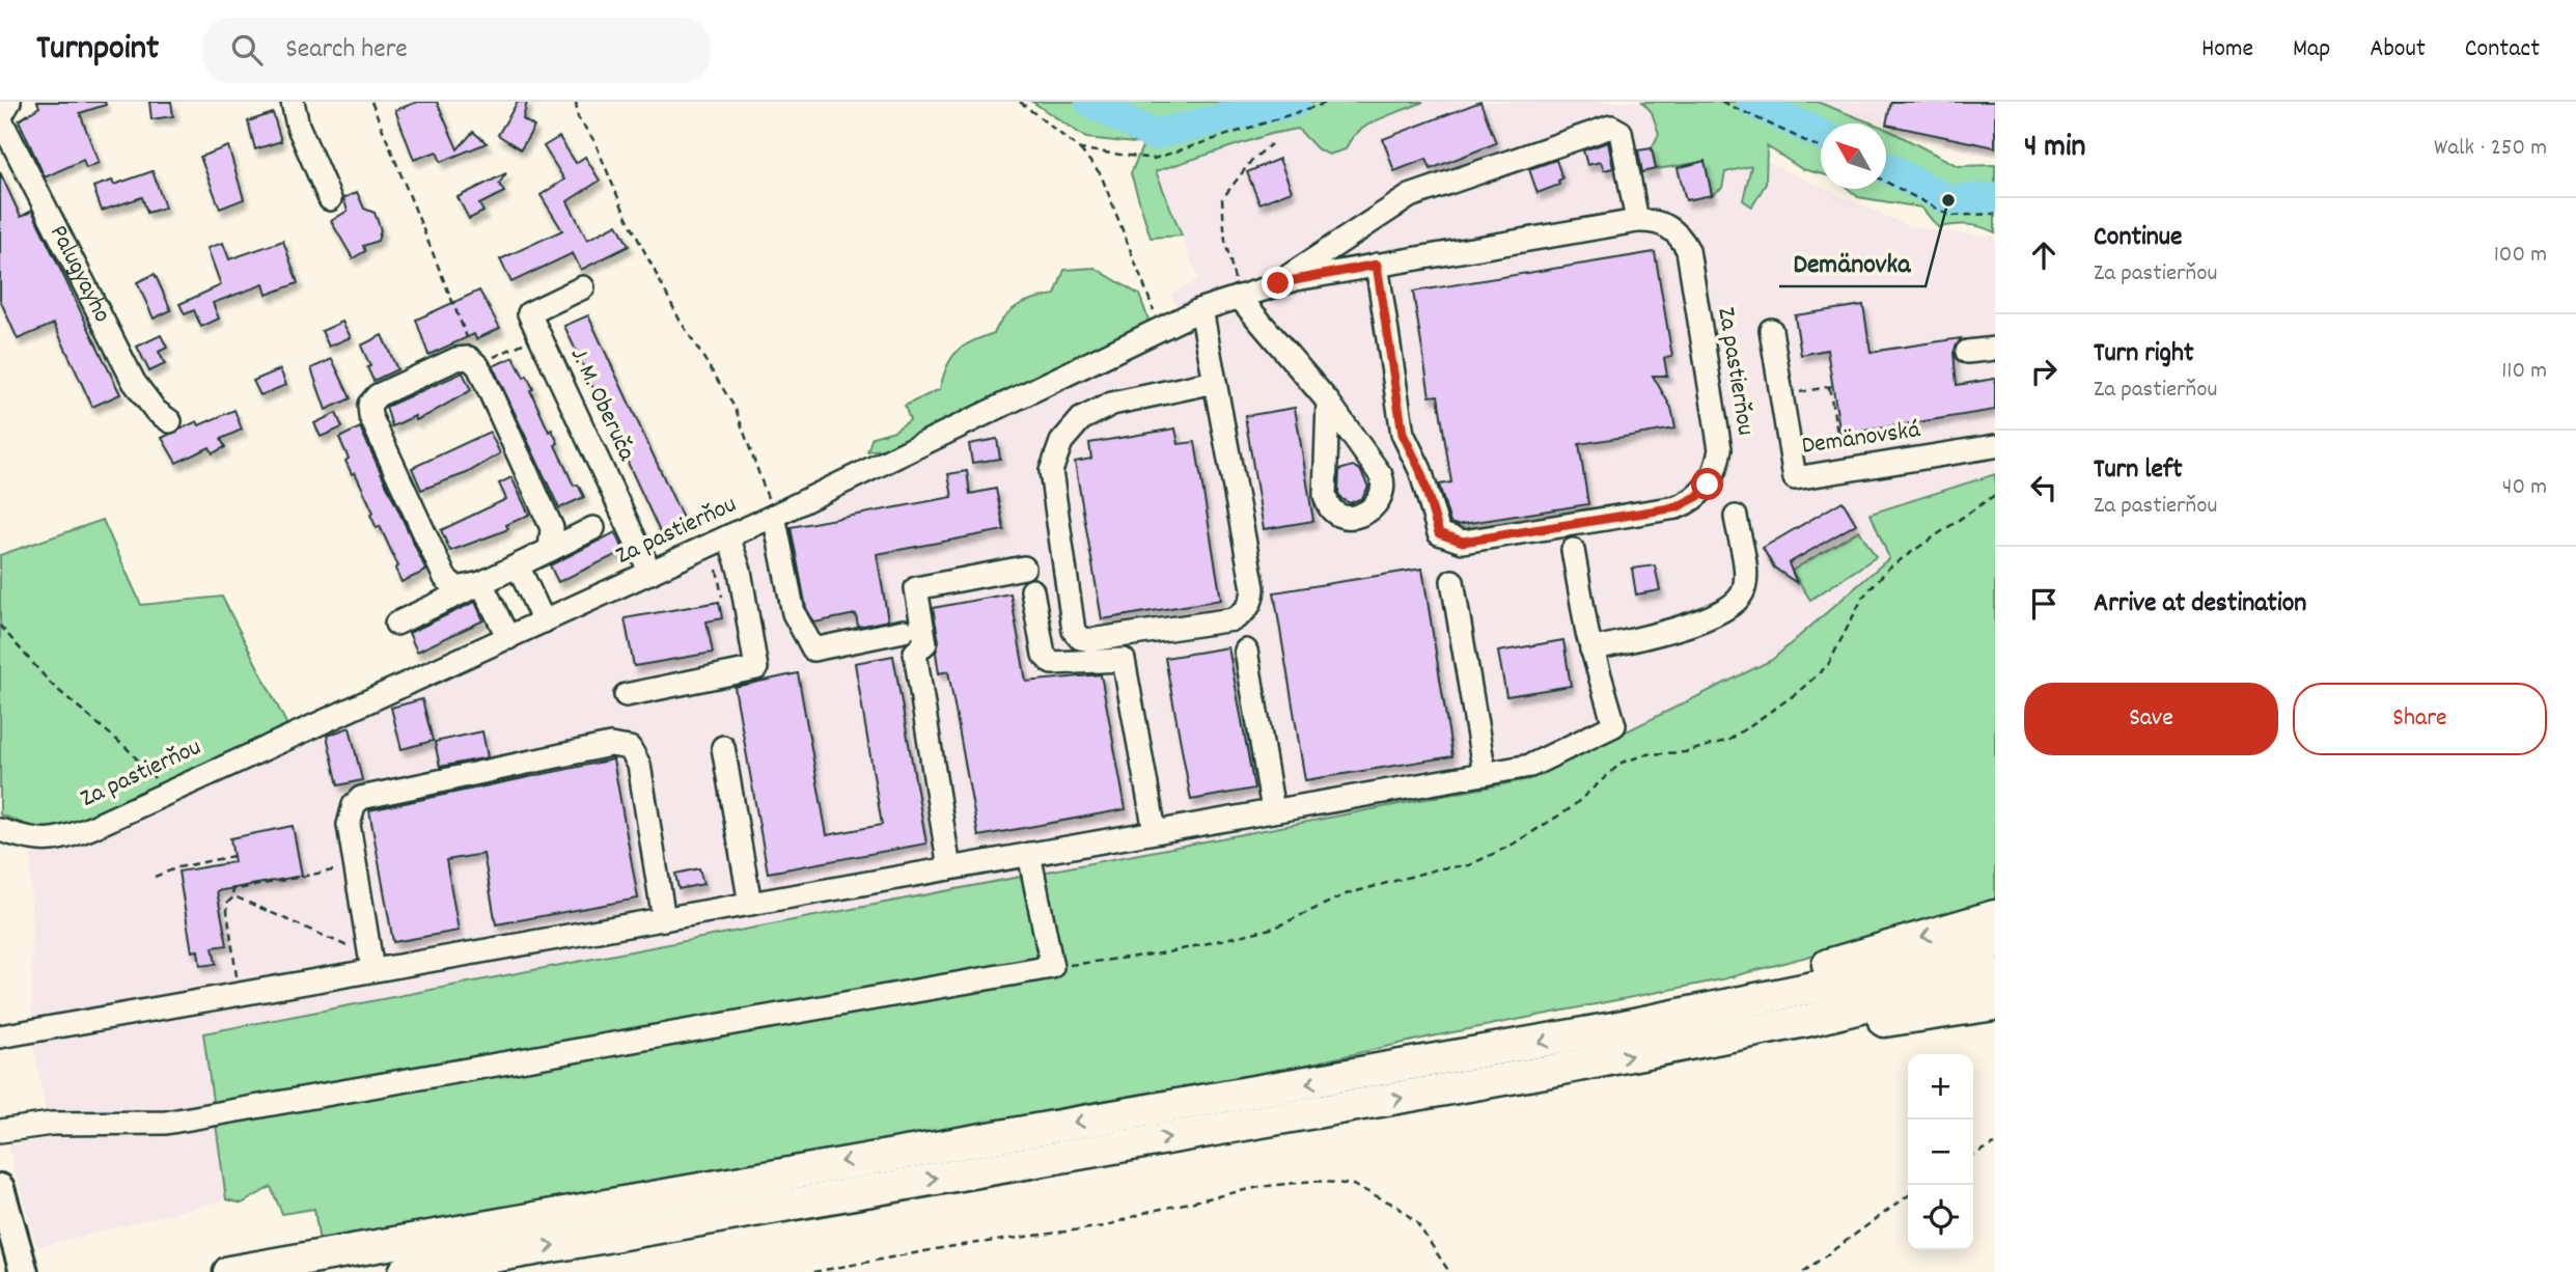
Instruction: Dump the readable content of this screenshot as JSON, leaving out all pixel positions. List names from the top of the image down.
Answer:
{
  "streets": {
    "street": [
      "Palugyayho",
      "Za pastierňou",
      "J. M. Oberuča",
      "Demänovská"
    ]
  },
  "crossings": [
    ["Za pastierňou", "J. M. Oberuča"]
  ],
  "places": ["Demänovka"],
  "north": "top left",
  "page": {
    "header": "Turnpoint",
    "search": "Search here",
    "nav": [
      "Home",
      "Map",
      "About",
      "Contact"
    ],
    "heading": ["4 min", "Walk · 250 m"],
    "list": [
      ["Continue", "Za pastierňou", "100 m"],
      ["Turn right", "Za pastierňou", "110 m"],
      ["Turn left", "Za pastierňou", "40 m"],
      "Arrive at destination"
    ],
    "buttons": ["Save", "Share"],
    "map_buttons": ["+", "−"]
  }
}
